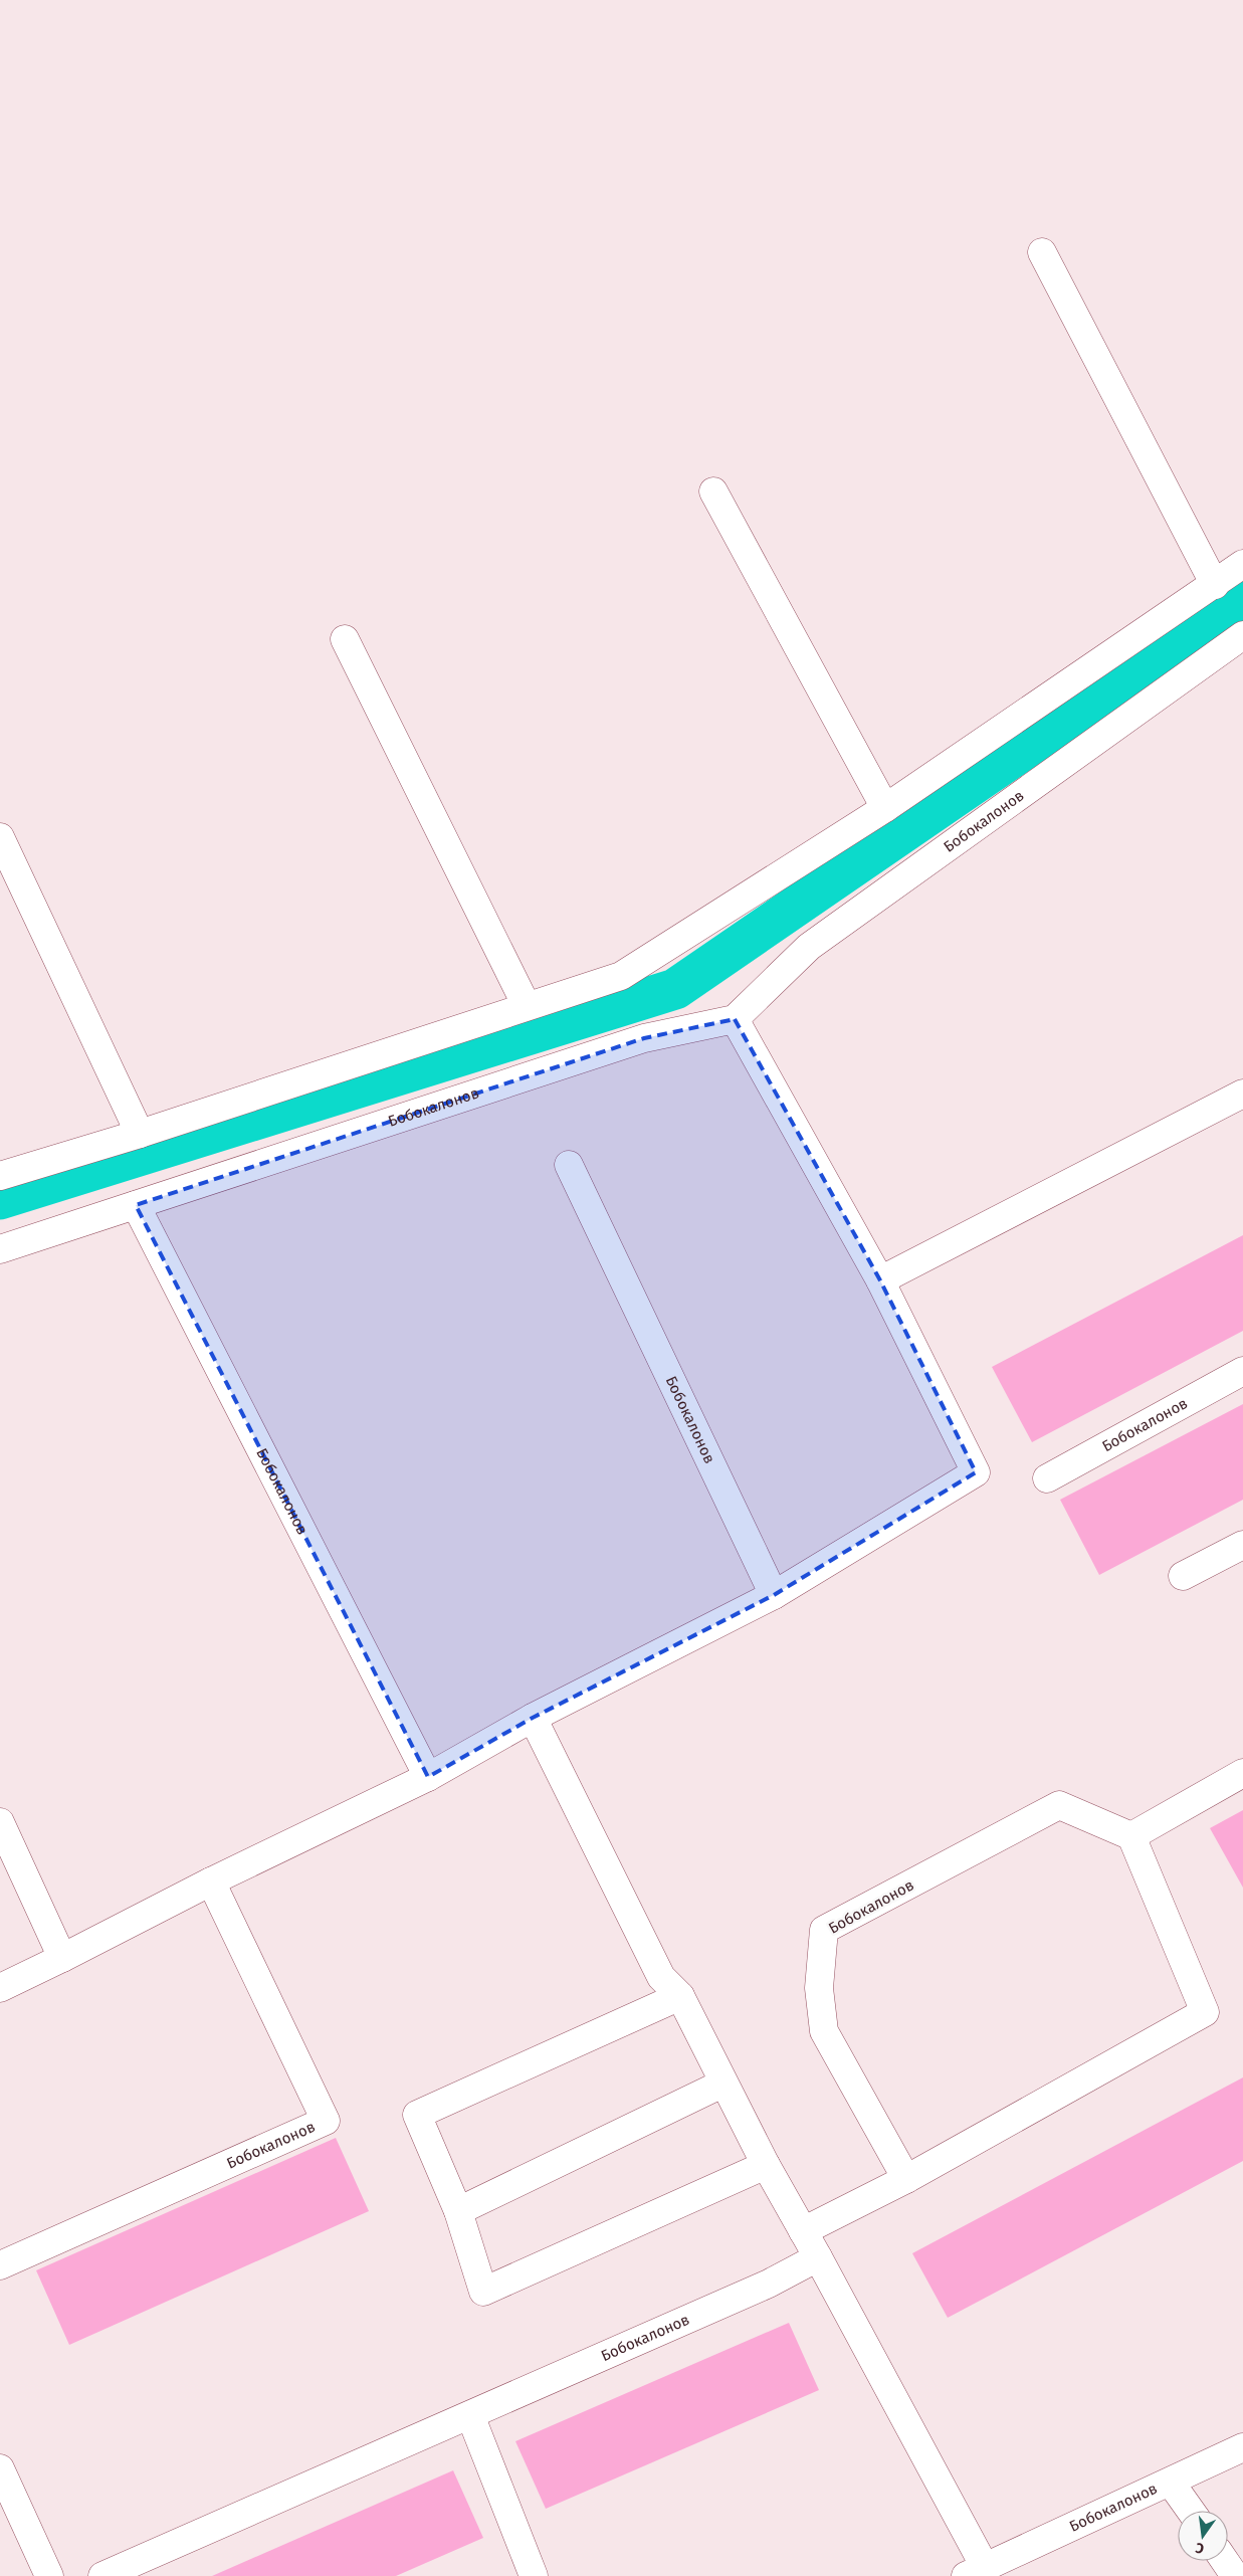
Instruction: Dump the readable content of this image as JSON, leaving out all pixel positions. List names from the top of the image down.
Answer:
{
  "streets": {
    "street": ["Бобокалонов"]
  },
  "north": "bottom"
}
